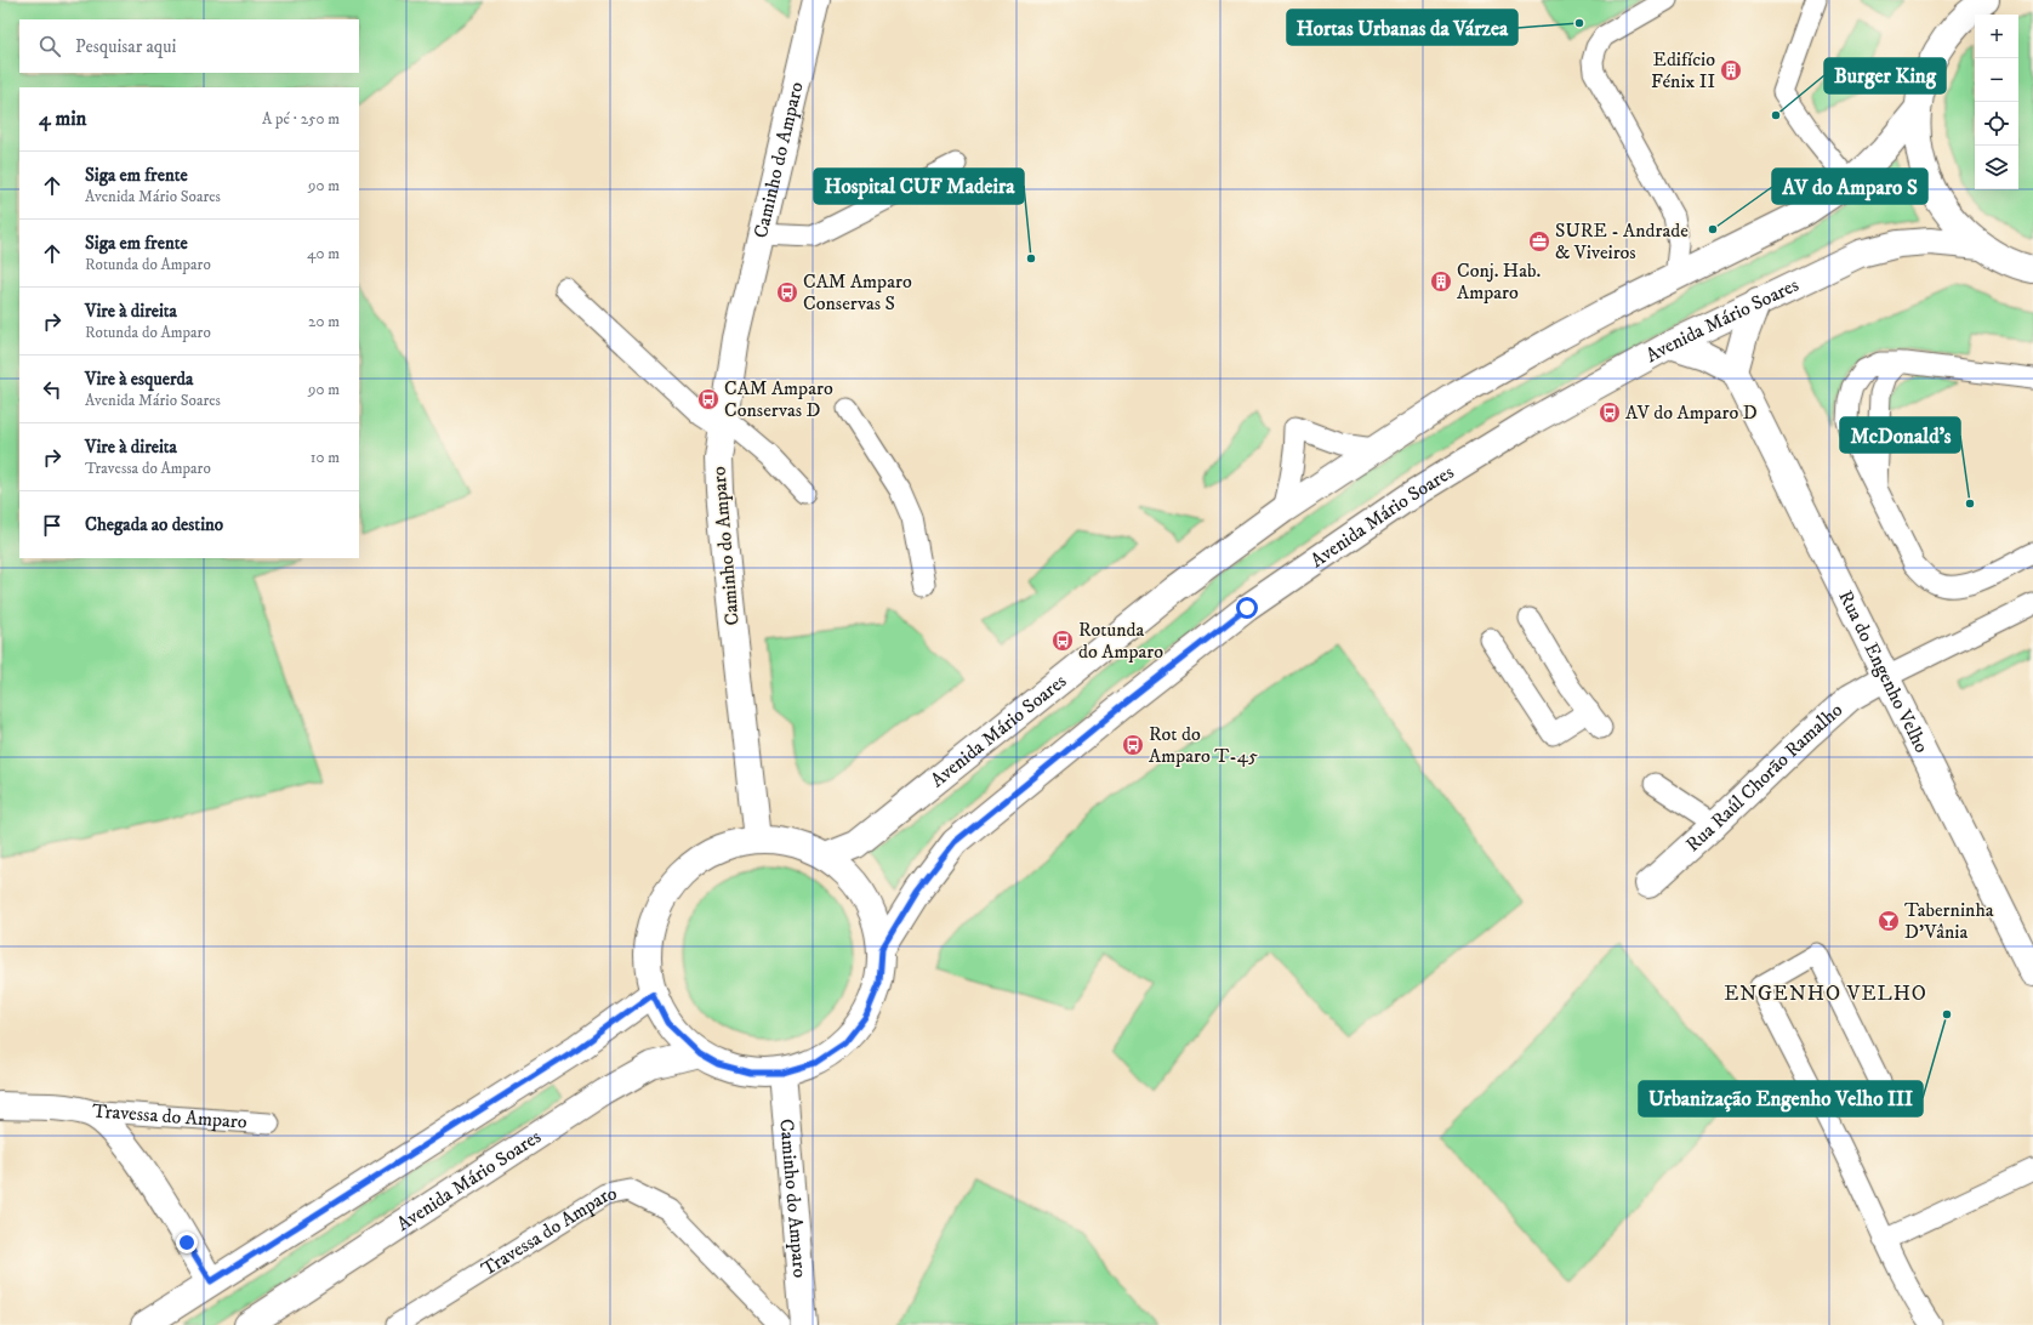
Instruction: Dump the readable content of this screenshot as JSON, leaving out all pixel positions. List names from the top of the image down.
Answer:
{
  "streets": {
    "main road": [
      "Caminho do Amparo",
      "Avenida Mário Soares",
      "Rua do Engenho Velho",
      "Rua Raúl Chorão Ramalho",
      "Travessa do Amparo"
    ]
  },
  "crossings": [
    ["Rua do Engenho Velho", "Rua Raúl Chorão Ramalho"]
  ],
  "districts": ["ENGENHO VELHO"],
  "places": {
    "other": [
      "Hortas Urbanas da Várzea",
      "Burger King",
      "AV do Amparo S",
      "Hospital CUF Madeira",
      "McDonald's",
      "Urbanização Engenho Velho III"
    ],
    "building": ["Edifício Fénix II", "Conj. Hab. Amparo"],
    "office": ["SURE - Andrade & Viveiros"],
    "bus stop": [
      "CAM Amparo Conservas S",
      "CAM Amparo Conservas D",
      "AV do Amparo D",
      "Rotunda do Amparo",
      "Rot do Amparo T-45"
    ],
    "bar": ["Taberninha D'Vânia"]
  },
  "page": {
    "map_buttons": ["+", "−"],
    "search": "Pesquisar aqui",
    "heading": ["4 min", "A pé · 250 m"],
    "list": [
      ["Siga em frente", "Avenida Mário Soares", "90 m"],
      ["Siga em frente", "Rotunda do Amparo", "40 m"],
      ["Vire à direita", "Rotunda do Amparo", "20 m"],
      ["Vire à esquerda", "Avenida Mário Soares", "90 m"],
      ["Vire à direita", "Travessa do Amparo", "10 m"],
      "Chegada ao destino"
    ]
  }
}
